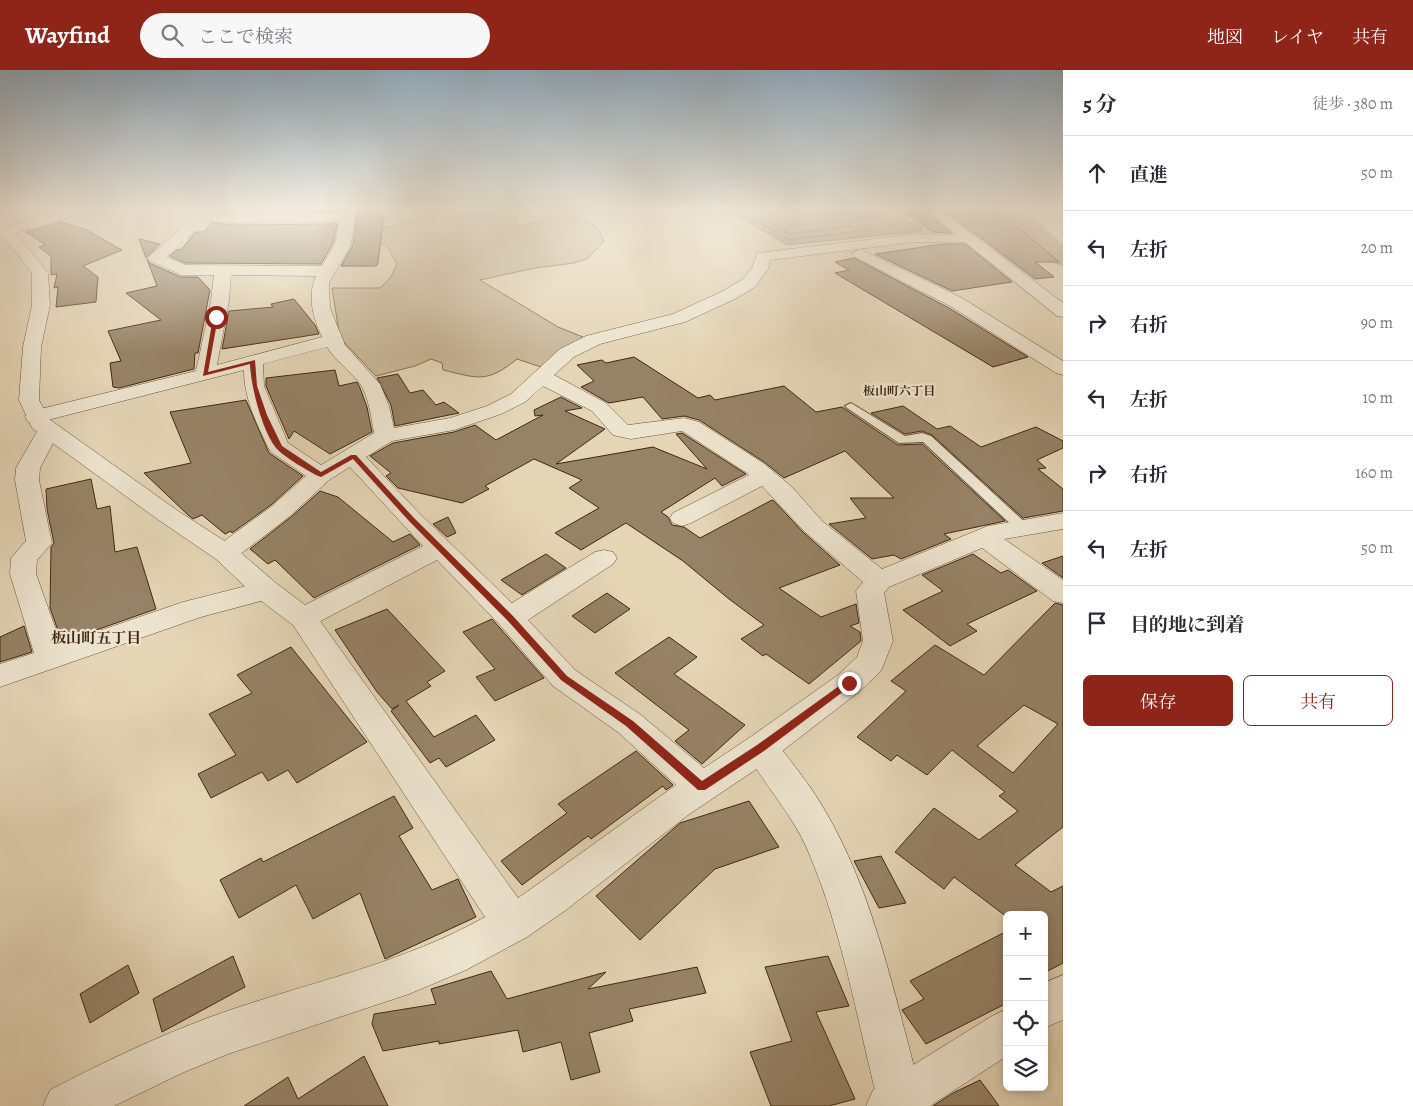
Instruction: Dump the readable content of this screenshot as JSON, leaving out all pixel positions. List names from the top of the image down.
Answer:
{
  "districts": ["板山町六丁目", "板山町五丁目"],
  "page": {
    "header": "Wayfind",
    "search": "ここで検索",
    "nav": ["地図", "レイヤ", "共有"],
    "heading": ["5 分", "徒歩 · 380 m"],
    "list": [
      ["直進", "50 m"],
      ["左折", "20 m"],
      ["右折", "90 m"],
      ["左折", "10 m"],
      ["右折", "160 m"],
      ["左折", "50 m"],
      "目的地に到着"
    ],
    "buttons": ["保存", "共有"],
    "map_buttons": ["+", "−"]
  }
}
